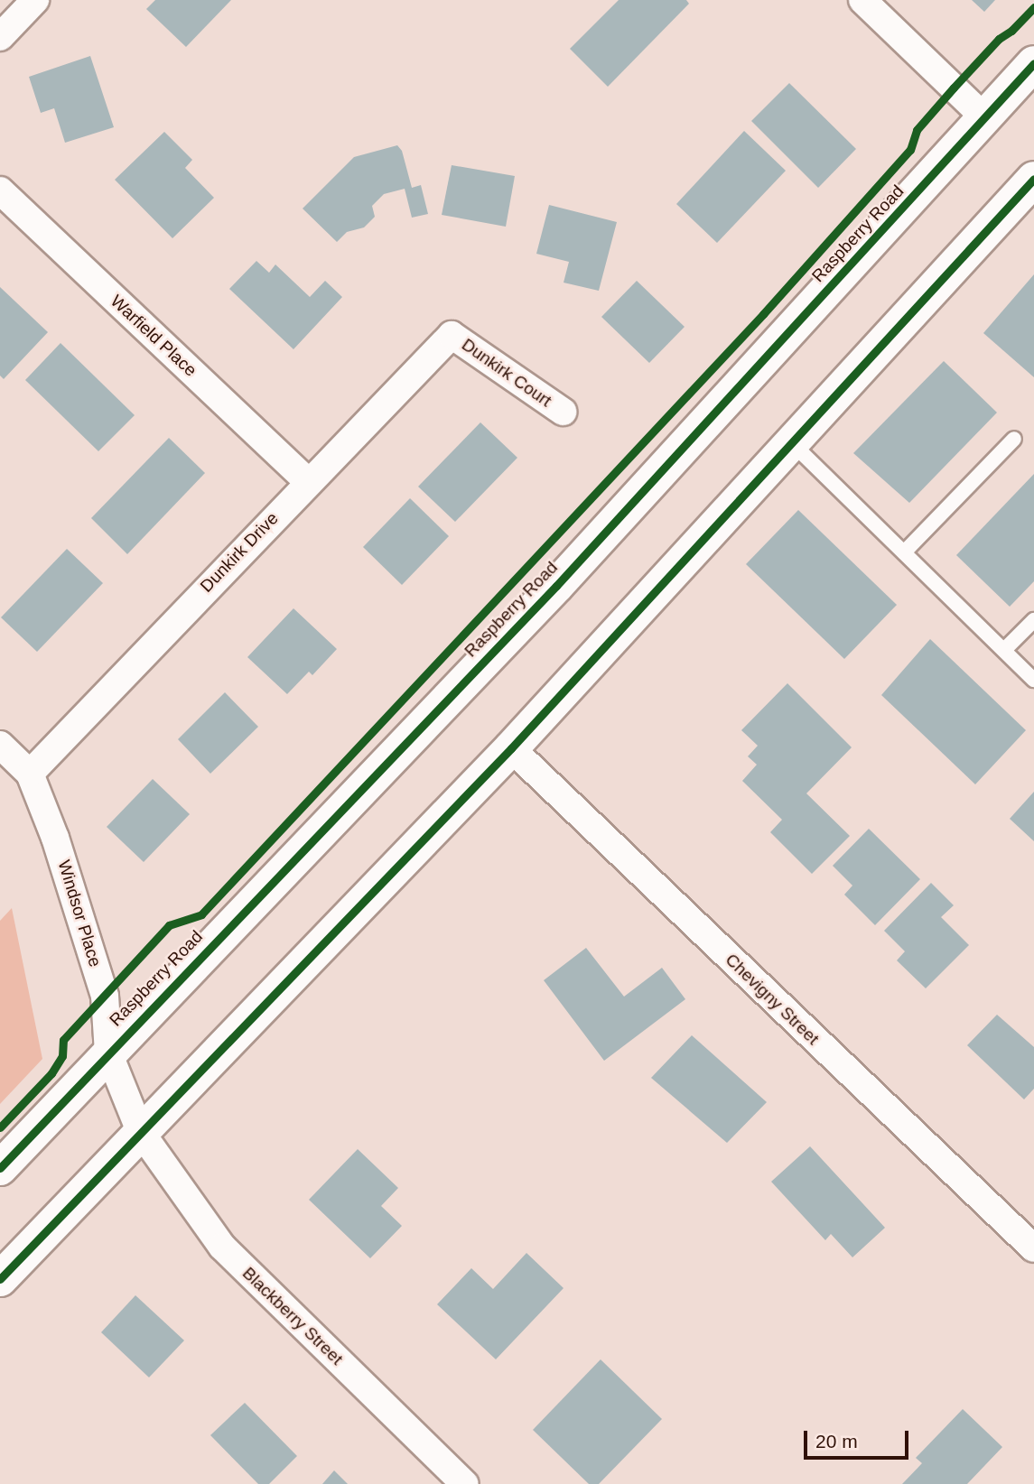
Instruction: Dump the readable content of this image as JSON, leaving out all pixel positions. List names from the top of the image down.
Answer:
{
  "streets": {
    "main road": ["Raspberry Road"],
    "street": [
      "Warfield Place",
      "Dunkirk Court",
      "Dunkirk Drive",
      "Windsor Place",
      "Chevigny Street",
      "Blackberry Street"
    ]
  },
  "crossings": [
    ["Raspberry Road", "Windsor Place"],
    ["Warfield Place", "Dunkirk Drive"],
    ["Dunkirk Court", "Dunkirk Drive"],
    ["Dunkirk Drive", "Windsor Place"],
    ["Windsor Place", "Blackberry Street"]
  ],
  "scale_bar": "20 m"
}
